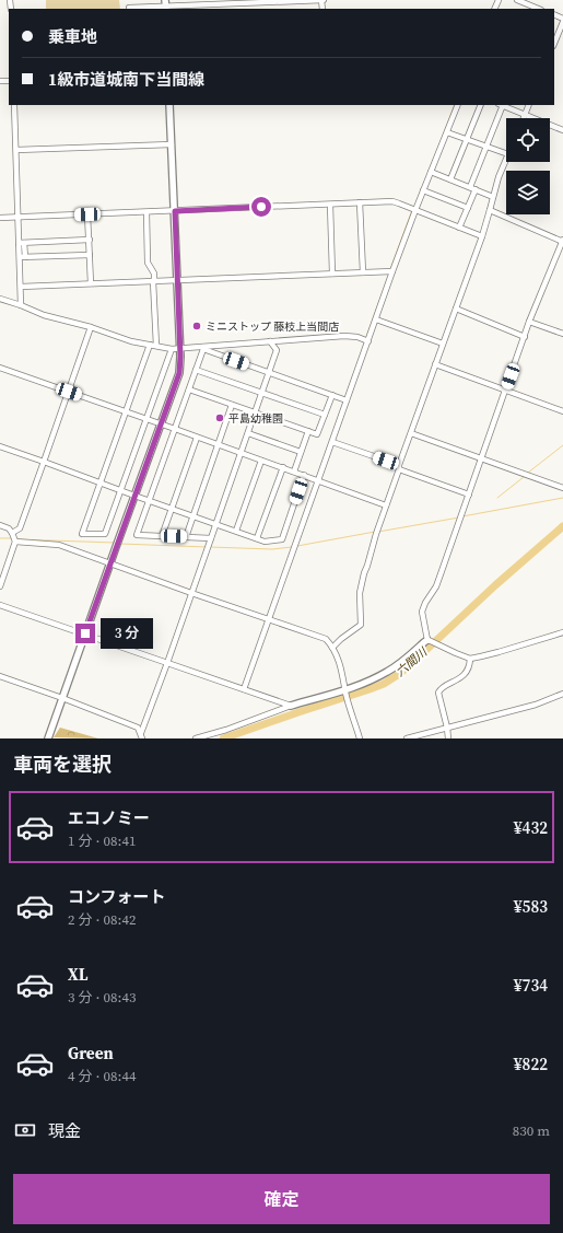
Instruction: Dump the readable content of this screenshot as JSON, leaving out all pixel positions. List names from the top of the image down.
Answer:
{
  "water": ["六間川"],
  "places": ["ミニストップ 藤枝上当間店", "平島幼稚園"],
  "page": {
    "banner": ["乗車地", "1級市道城南下当間線"],
    "bubble": "3 分",
    "heading": "車両を選択",
    "list": [
      {
        "name": "エコノミー",
        "note": "1 分 · 08:41",
        "value": "¥432"
      },
      {
        "name": "コンフォート",
        "note": "2 分 · 08:42",
        "value": "¥583"
      },
      {
        "name": "XL",
        "note": "3 分 · 08:43",
        "value": "¥734"
      },
      {
        "name": "Green",
        "note": "4 分 · 08:44",
        "value": "¥822"
      }
    ],
    "pay": ["現金", "830 m"],
    "buttons": "確定"
  }
}
